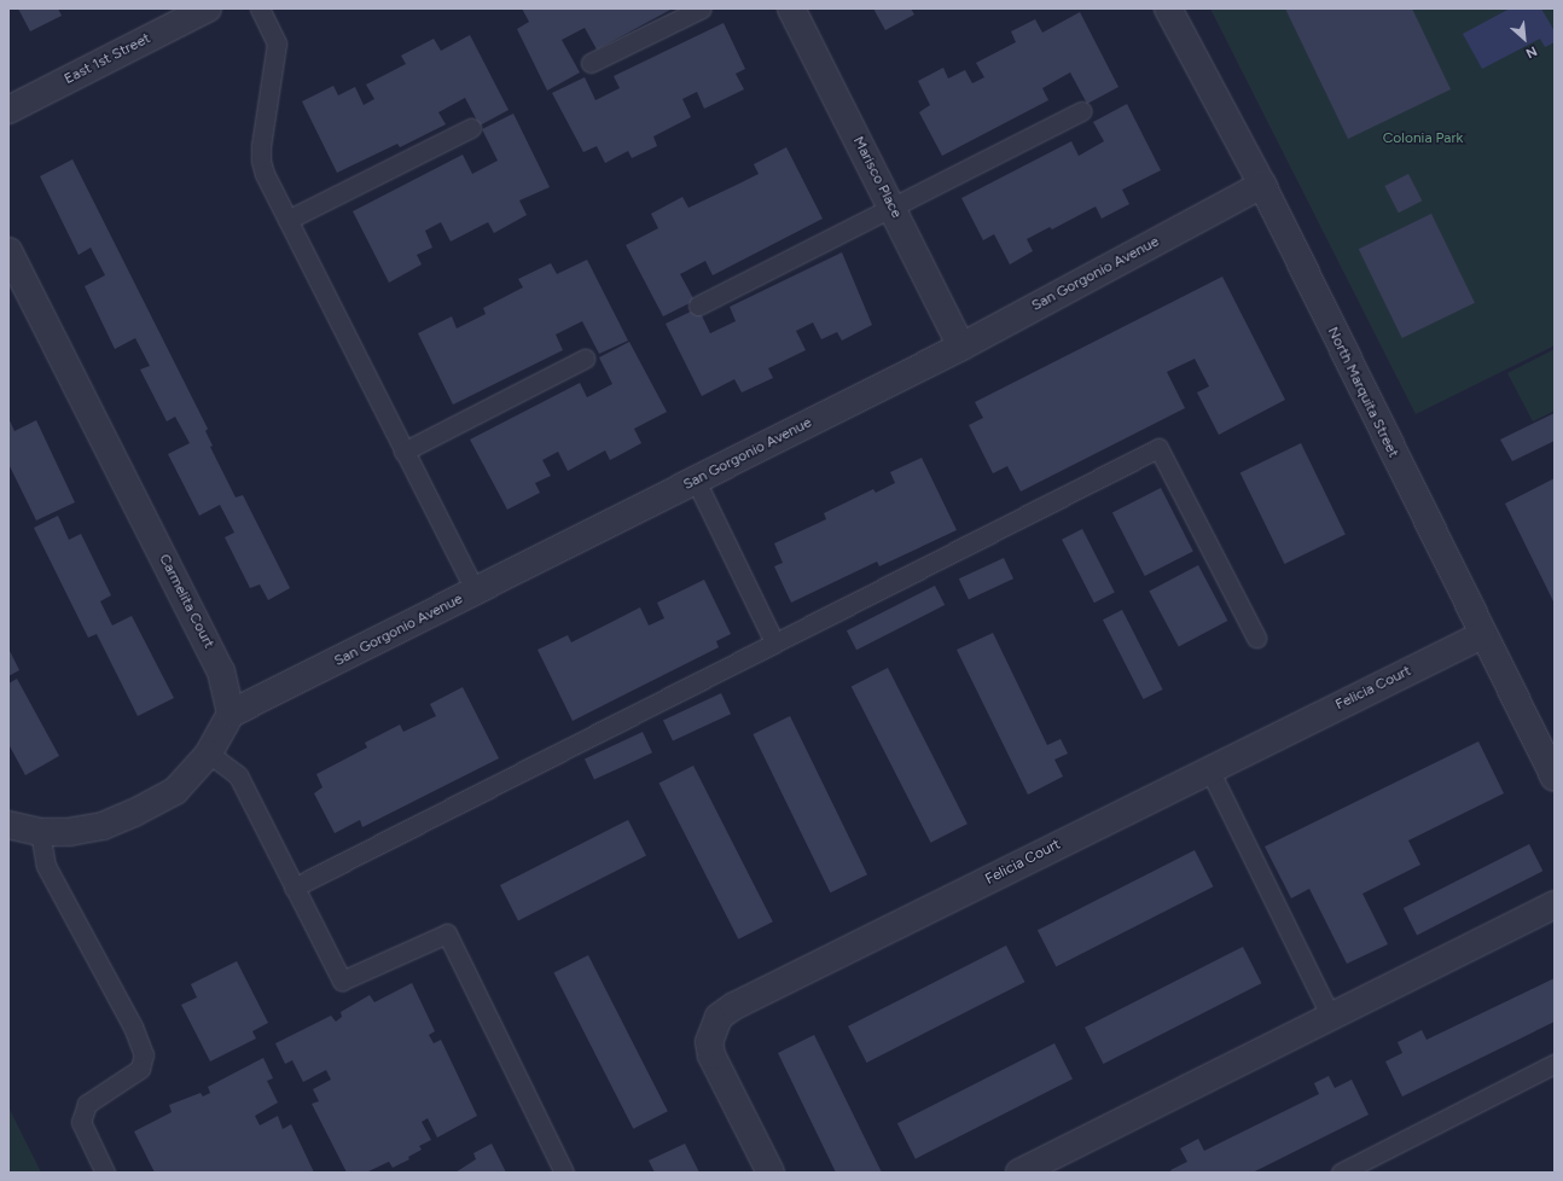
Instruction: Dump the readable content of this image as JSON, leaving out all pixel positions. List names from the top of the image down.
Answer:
{
  "streets": {
    "street": [
      "East 1st Street",
      "Marisco Place",
      "San Gorgonio Avenue",
      "North Marquita Street",
      "Carmelita Court",
      "Felicia Court"
    ]
  },
  "crossings": [
    ["Marisco Place", "San Gorgonio Avenue"],
    ["San Gorgonio Avenue", "North Marquita Street"],
    ["San Gorgonio Avenue", "Carmelita Court"],
    ["North Marquita Street", "Felicia Court"]
  ],
  "parks": ["Colonia Park"],
  "north": "bottom right"
}
